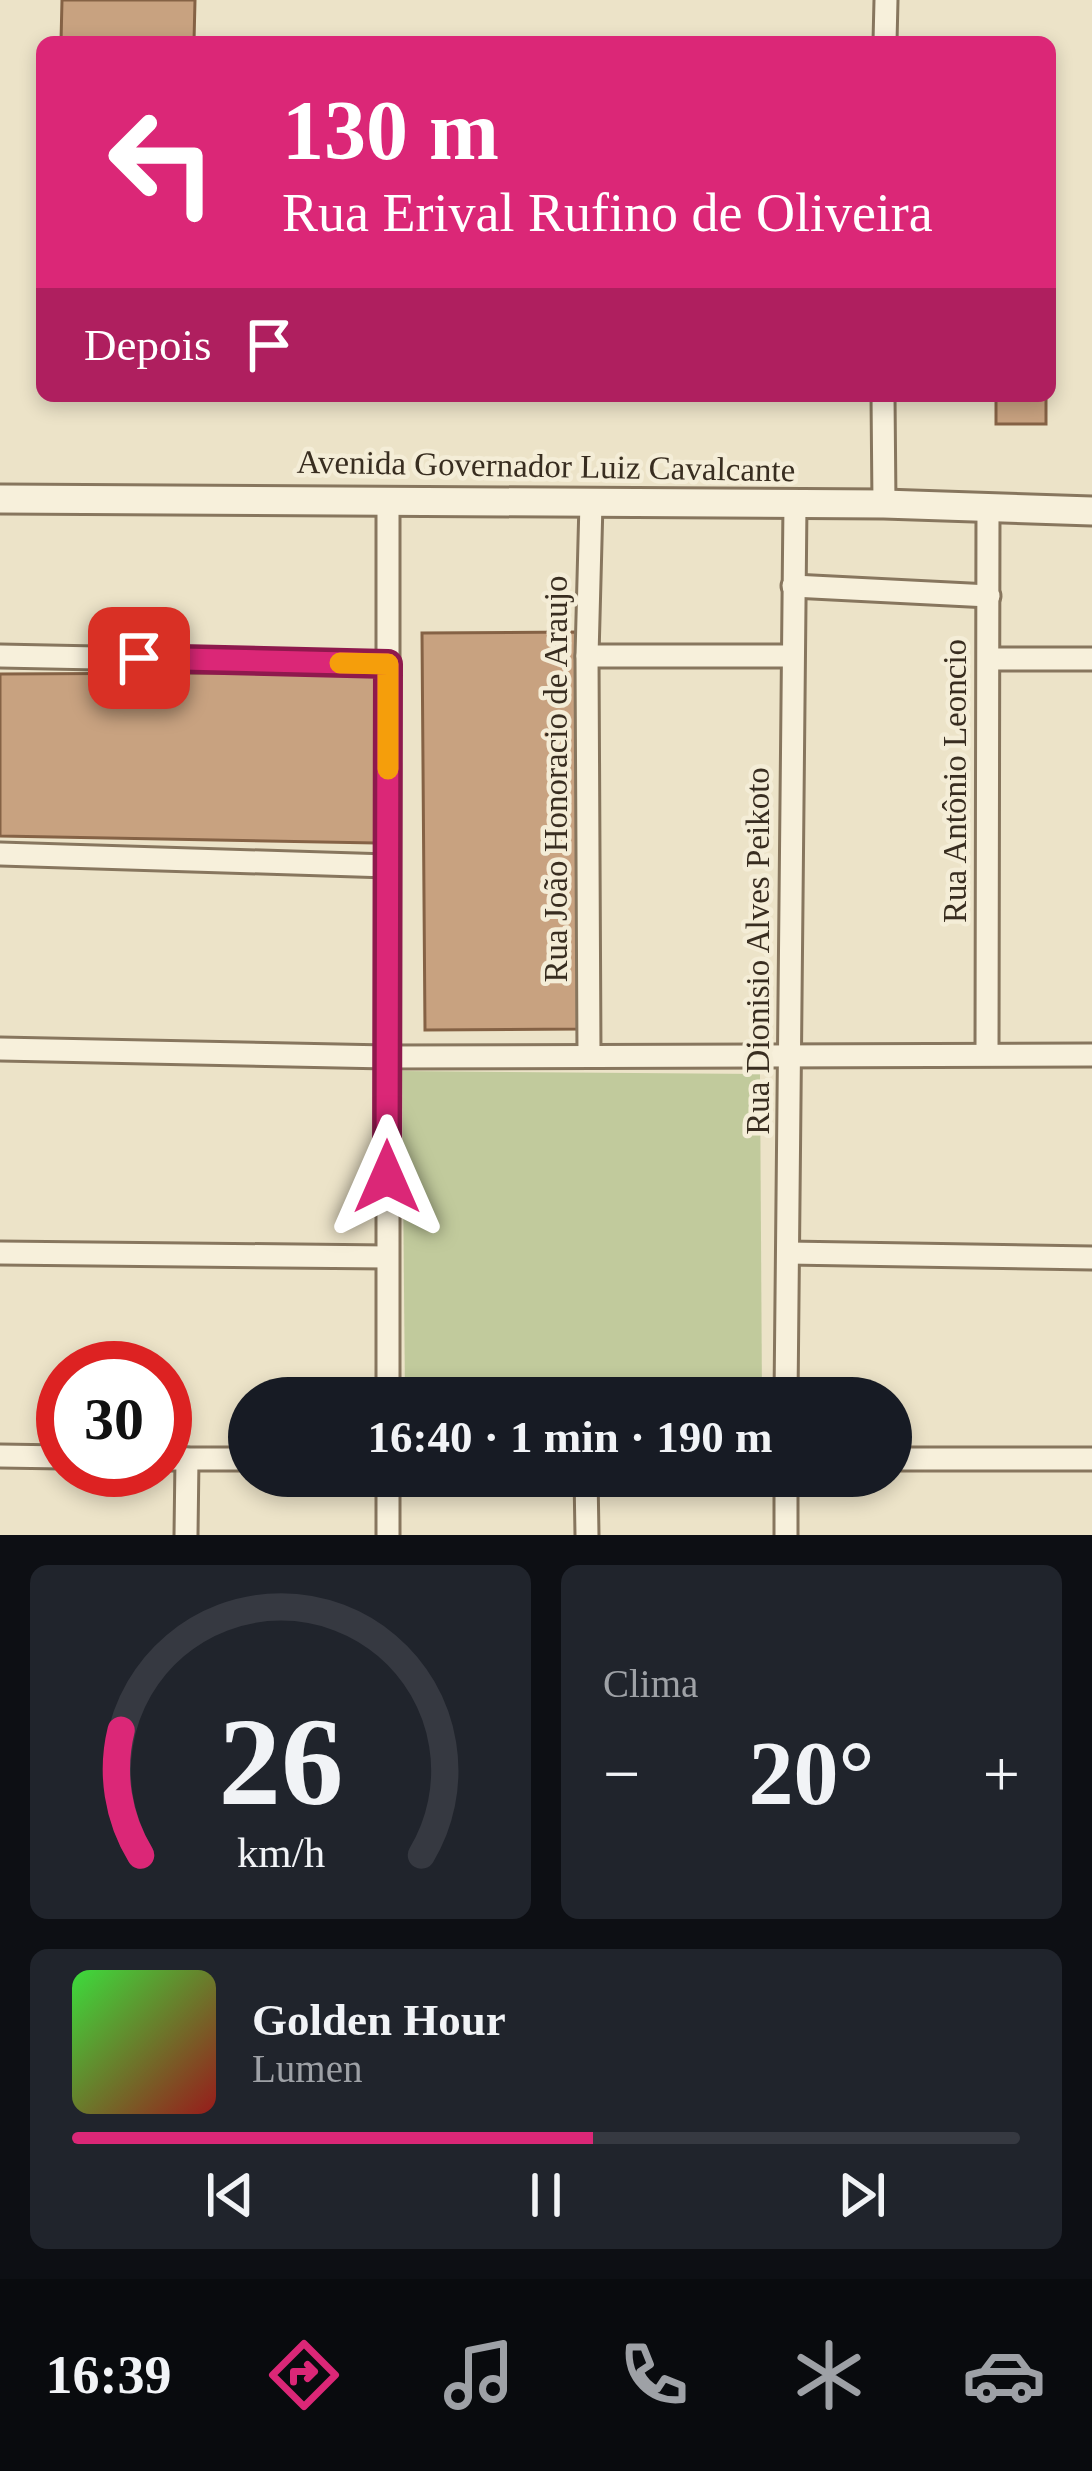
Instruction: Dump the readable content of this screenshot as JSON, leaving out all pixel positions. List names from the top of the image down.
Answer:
{
  "streets": {
    "street": [
      "Avenida Governador Luiz Cavalcante",
      "Rua João Honoracio de Araujo",
      "Rua Antônio Leoncio",
      "Rua Dionisio Alves Peikoto"
    ]
  },
  "crossings": [
    ["Avenida Governador Luiz Cavalcante", "Rua João Honoracio de Araujo"],
    ["Avenida Governador Luiz Cavalcante", "Rua Antônio Leoncio"],
    ["Avenida Governador Luiz Cavalcante", "Rua Dionisio Alves Peikoto"]
  ],
  "page": {
    "turn": ["130 m", "Rua Erival Rufino de Oliveira"],
    "then": "Depois",
    "limit": "30",
    "trip": "16:40 · 1 min · 190 m",
    "tile": "Clima",
    "heat": ["−", "20°", "+"],
    "song": ["Golden Hour", "Lumen"],
    "tabs": "16:39",
    "gauge": ["26", "km/h"]
  }
}
